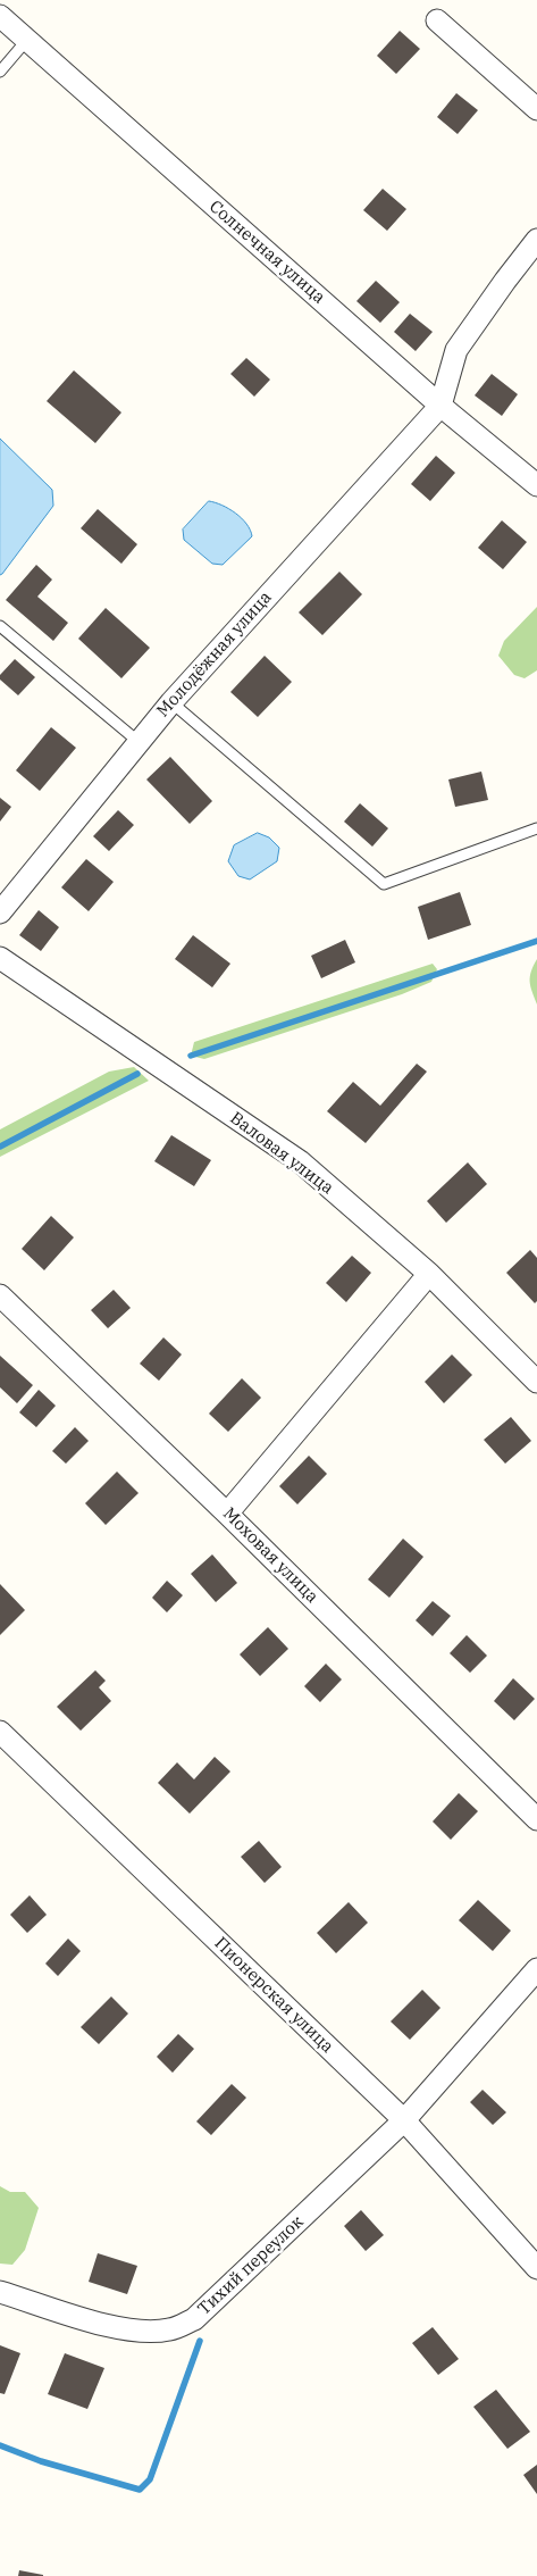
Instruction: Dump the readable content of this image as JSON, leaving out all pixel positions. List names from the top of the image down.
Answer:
{
  "streets": {
    "street": [
      "Солнечная улица",
      "Молодёжная улица",
      "Валовая улица",
      "Моховая улица",
      "Пионерская улица",
      "Тихий переулок"
    ]
  },
  "crossings": [
    ["Солнечная улица", "Молодёжная улица"],
    ["Пионерская улица", "Тихий переулок"]
  ]
}
